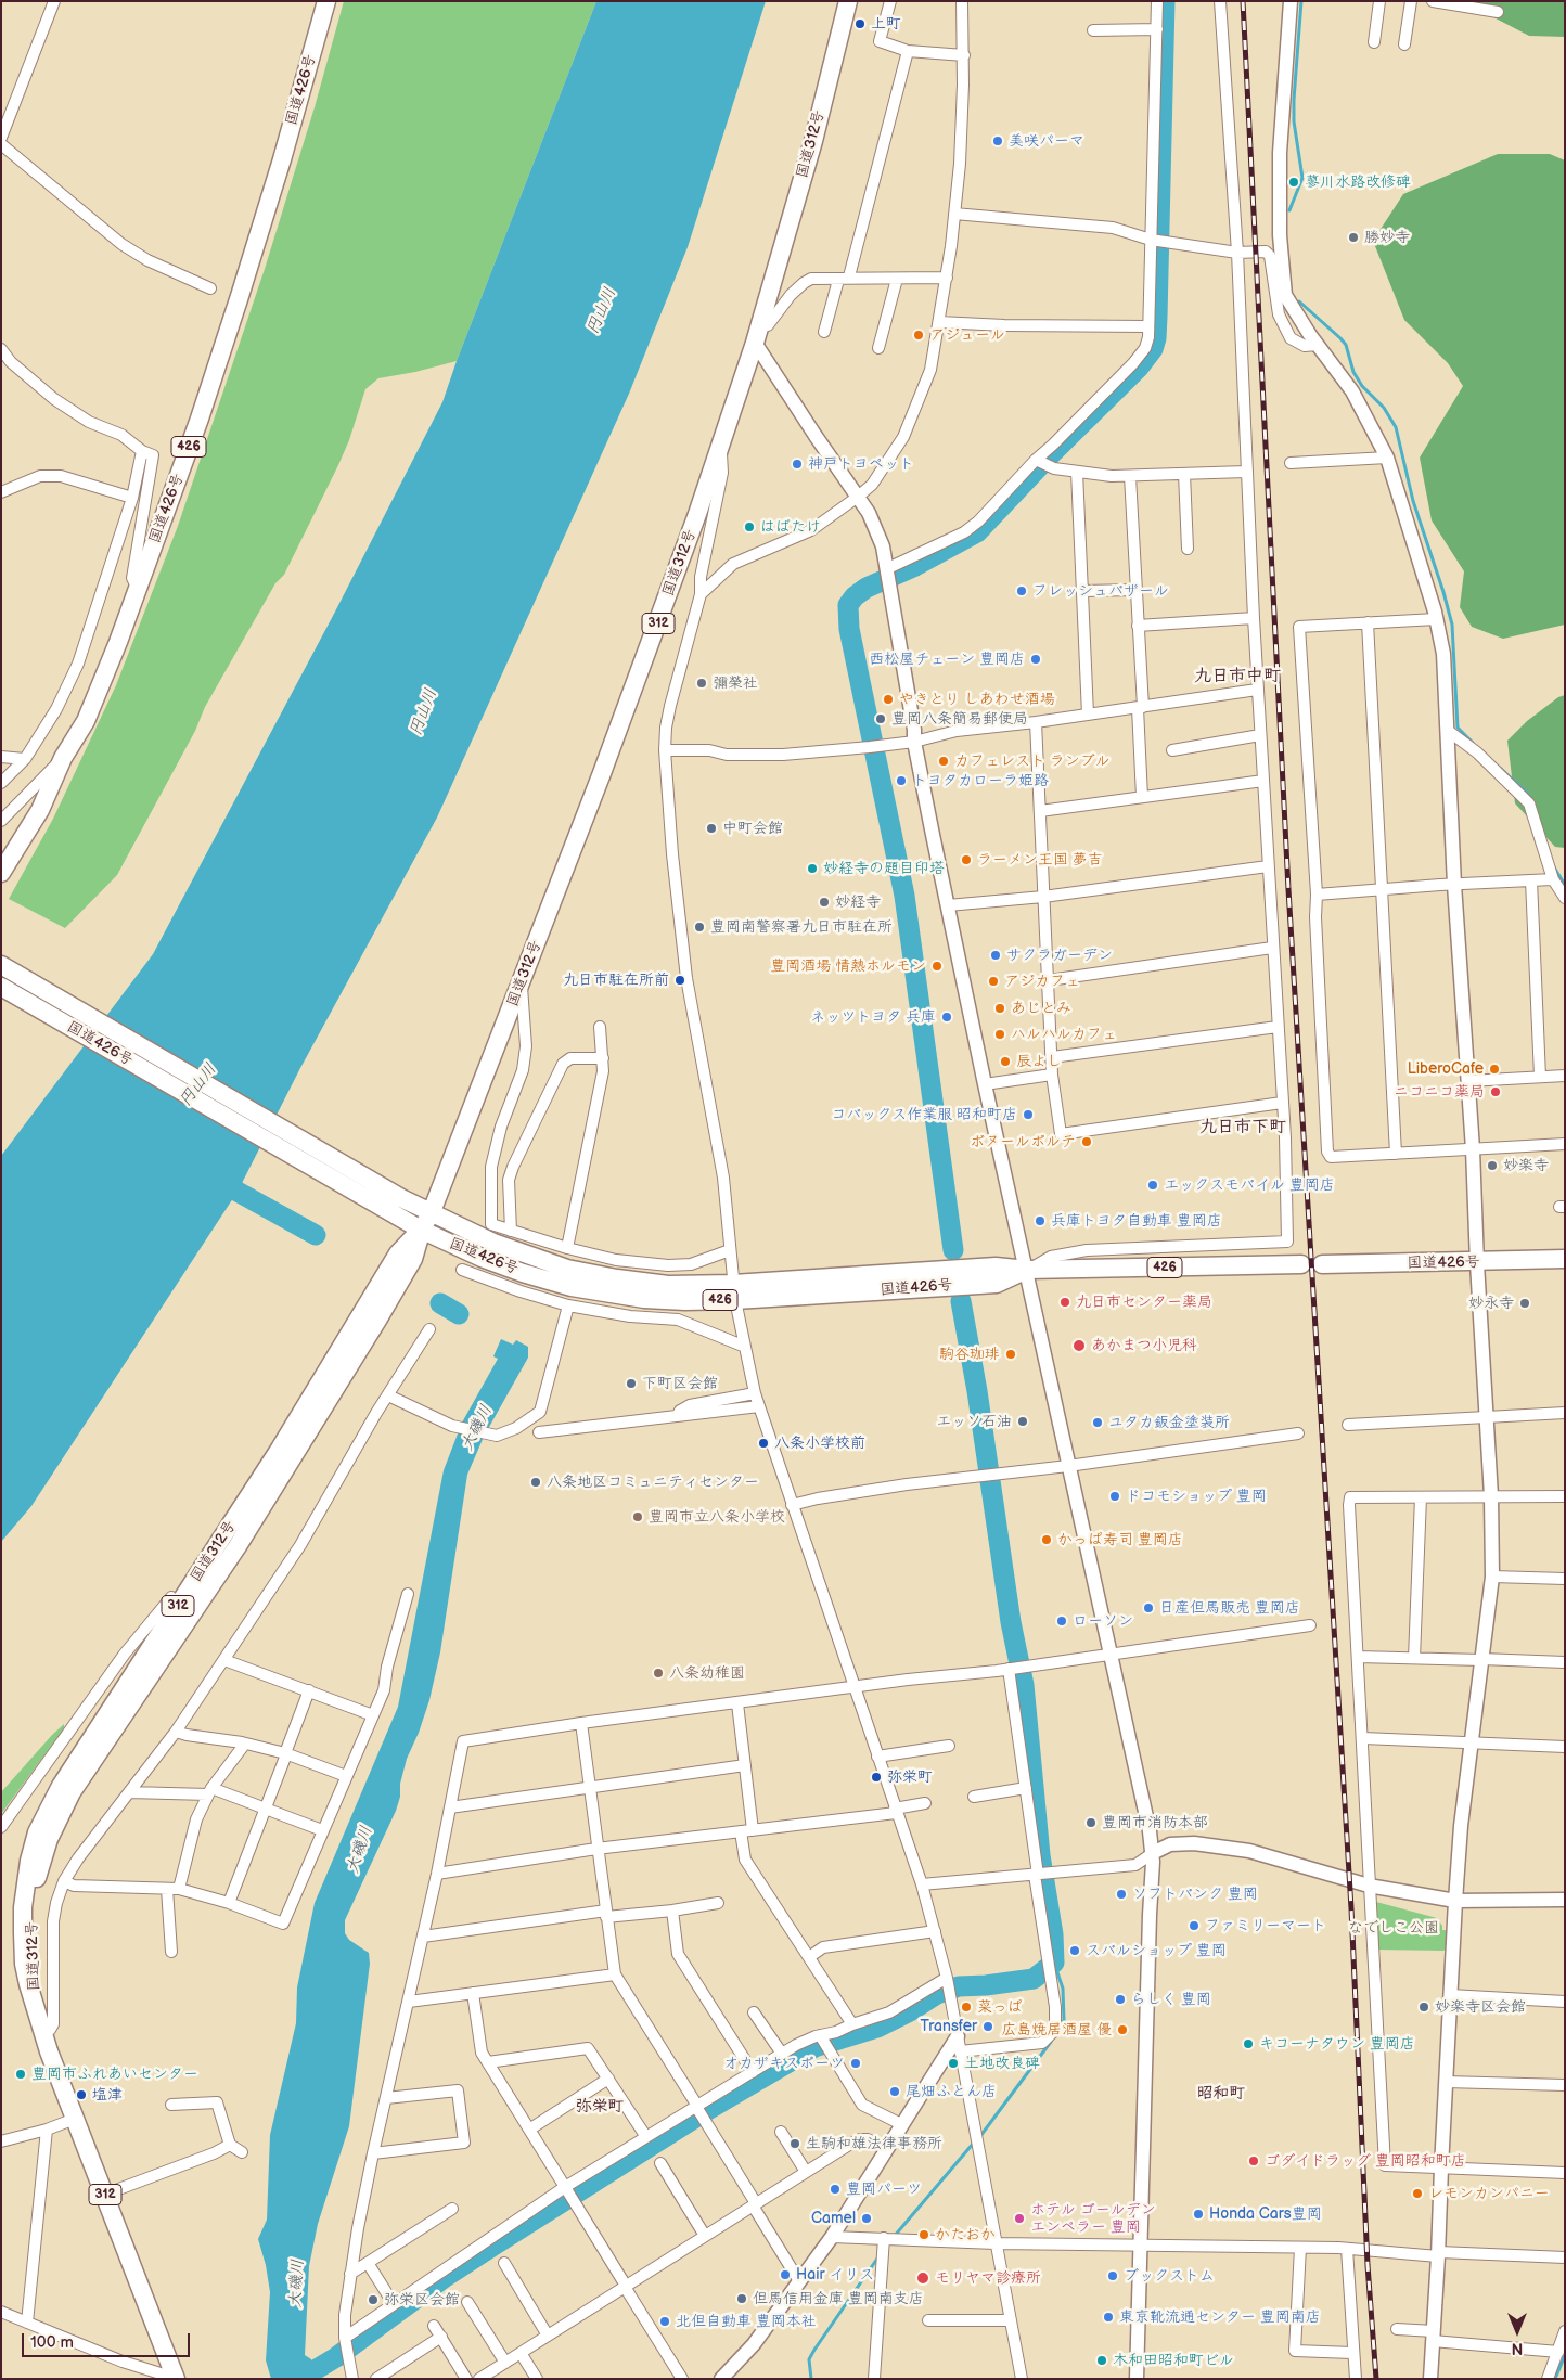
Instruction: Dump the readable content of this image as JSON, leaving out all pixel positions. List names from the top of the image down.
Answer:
{
  "streets": {
    "highway": [
      "国道426号",
      "国道312号",
      "426",
      "312"
    ]
  },
  "crossings": [
    ["国道426号", "国道312号"]
  ],
  "districts": [
    "九日市中町",
    "九日市下町",
    "昭和町",
    "弥栄町"
  ],
  "water": ["円山川", "大磯川"],
  "parks": ["なでしこ公園"],
  "places": [
    "上町",
    "美咲パーマ",
    "蓼川水路改修碑",
    "勝妙寺",
    "アジュール",
    "神戸トヨペット",
    "はばたけ",
    "フレッシュバザール",
    "西松屋チェーン 豊岡店",
    "彌榮社",
    "やきとり しあわせ酒場",
    "豊岡八条簡易郵便局",
    "カフェレスト ランブル",
    "トヨタカローラ姫路",
    "中町会館",
    "ラーメン王国 夢吉",
    "妙経寺の題目印塔",
    "妙経寺",
    "豊岡南警察署九日市駐在所",
    "サクラガーデン",
    "豊岡酒場 情熱ホルモン",
    "九日市駐在所前",
    "アジカフェ",
    "あじとみ",
    "ネッツトヨタ 兵庫",
    "ハルハルカフェ",
    "辰よし",
    "LiberoCafe",
    "ニコニコ薬局",
    "コバックス作業服 昭和町店",
    "ボヌールポルテ",
    "妙楽寺",
    "エックスモバイル 豊岡店",
    "兵庫トヨタ自動車 豊岡店",
    "九日市センター薬局",
    "妙永寺",
    "あかまつ小児科",
    "駒谷珈琲",
    "下町区会館",
    "エッソ石油",
    "ユタカ鈑金塗装所",
    "八条小学校前",
    "八条地区コミュニティセンター",
    "ドコモショップ 豊岡",
    "豊岡市立八条小学校",
    "かっぱ寿司 豊岡店",
    "日産但馬販売 豊岡店",
    "ローソン",
    "八条幼稚園",
    "弥栄町",
    "豊岡市消防本部",
    "ソフトバンク 豊岡",
    "ファミリーマート",
    "スバルショップ 豊岡",
    "らしく 豊岡",
    "菜っぱ",
    "妙楽寺区会館",
    "Transfer",
    "広島焼居酒屋 優",
    "キコーナタウン 豊岡店",
    "オカザキスポーツ",
    "土地改良碑",
    "豊岡市ふれあいセンター",
    "尾畑ふとん店",
    "塩津",
    "生駒和雄法律事務所",
    "ゴダイドラッグ 豊岡昭和町店",
    "豊岡パーツ",
    "レモンカンパニー",
    "Honda Cars豊岡",
    "Camel",
    "ホテル ゴールデン エンペラー 豊岡",
    "かたおか",
    "Hair イリス",
    "ブックストム",
    "モリヤマ診療所",
    "但馬信用金庫 豊岡南支店",
    "弥栄区会館",
    "東京靴流通センター 豊岡南店",
    "北但自動車 豊岡本社",
    "木和田昭和町ビル"
  ],
  "scale_bar": "100 m",
  "north": "bottom"
}
